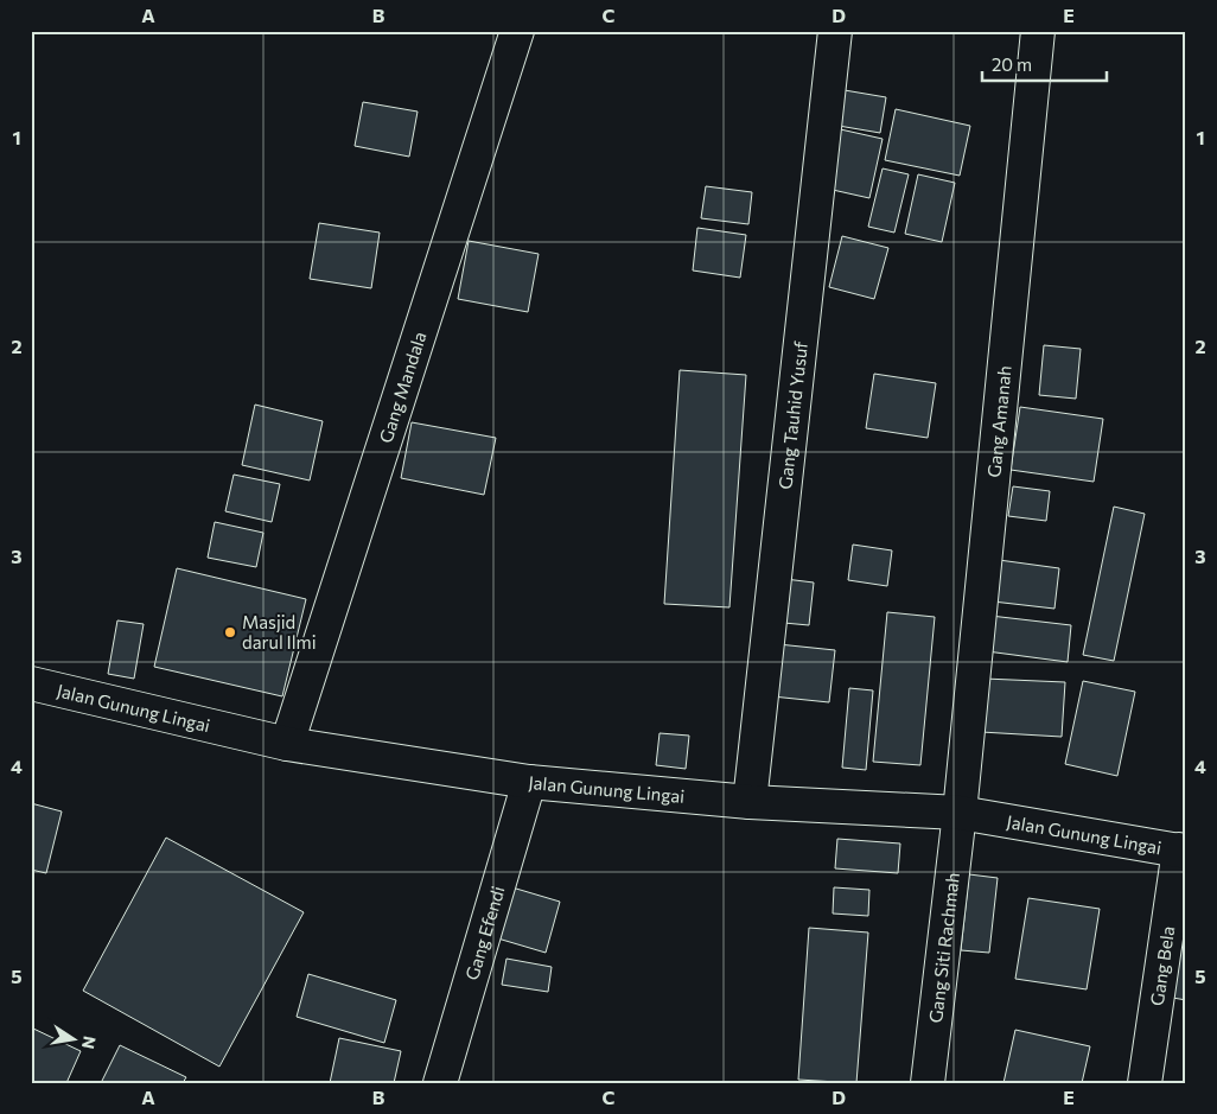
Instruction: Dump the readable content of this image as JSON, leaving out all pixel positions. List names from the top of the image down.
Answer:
{
  "streets": {
    "street": [
      "Gang Mandala",
      "Gang Tauhid Yusuf",
      "Gang Amanah",
      "Jalan Gunung Lingai",
      "Gang Efendi",
      "Gang Siti Rachmah",
      "Gang Bela"
    ]
  },
  "crossings": [
    ["Gang Mandala", "Jalan Gunung Lingai"],
    ["Gang Tauhid Yusuf", "Jalan Gunung Lingai"],
    ["Gang Amanah", "Jalan Gunung Lingai"],
    ["Gang Amanah", "Gang Siti Rachmah"],
    ["Jalan Gunung Lingai", "Gang Efendi"],
    ["Jalan Gunung Lingai", "Gang Siti Rachmah"],
    ["Jalan Gunung Lingai", "Gang Bela"]
  ],
  "places": ["Masjid darul Ilmi"],
  "scale_bar": "20 m",
  "north": "right",
  "grid": {
    "columns": [
      "A",
      "B",
      "C",
      "D",
      "E"
    ],
    "rows": [
      "1",
      "2",
      "3",
      "4",
      "5"
    ]
  }
}
